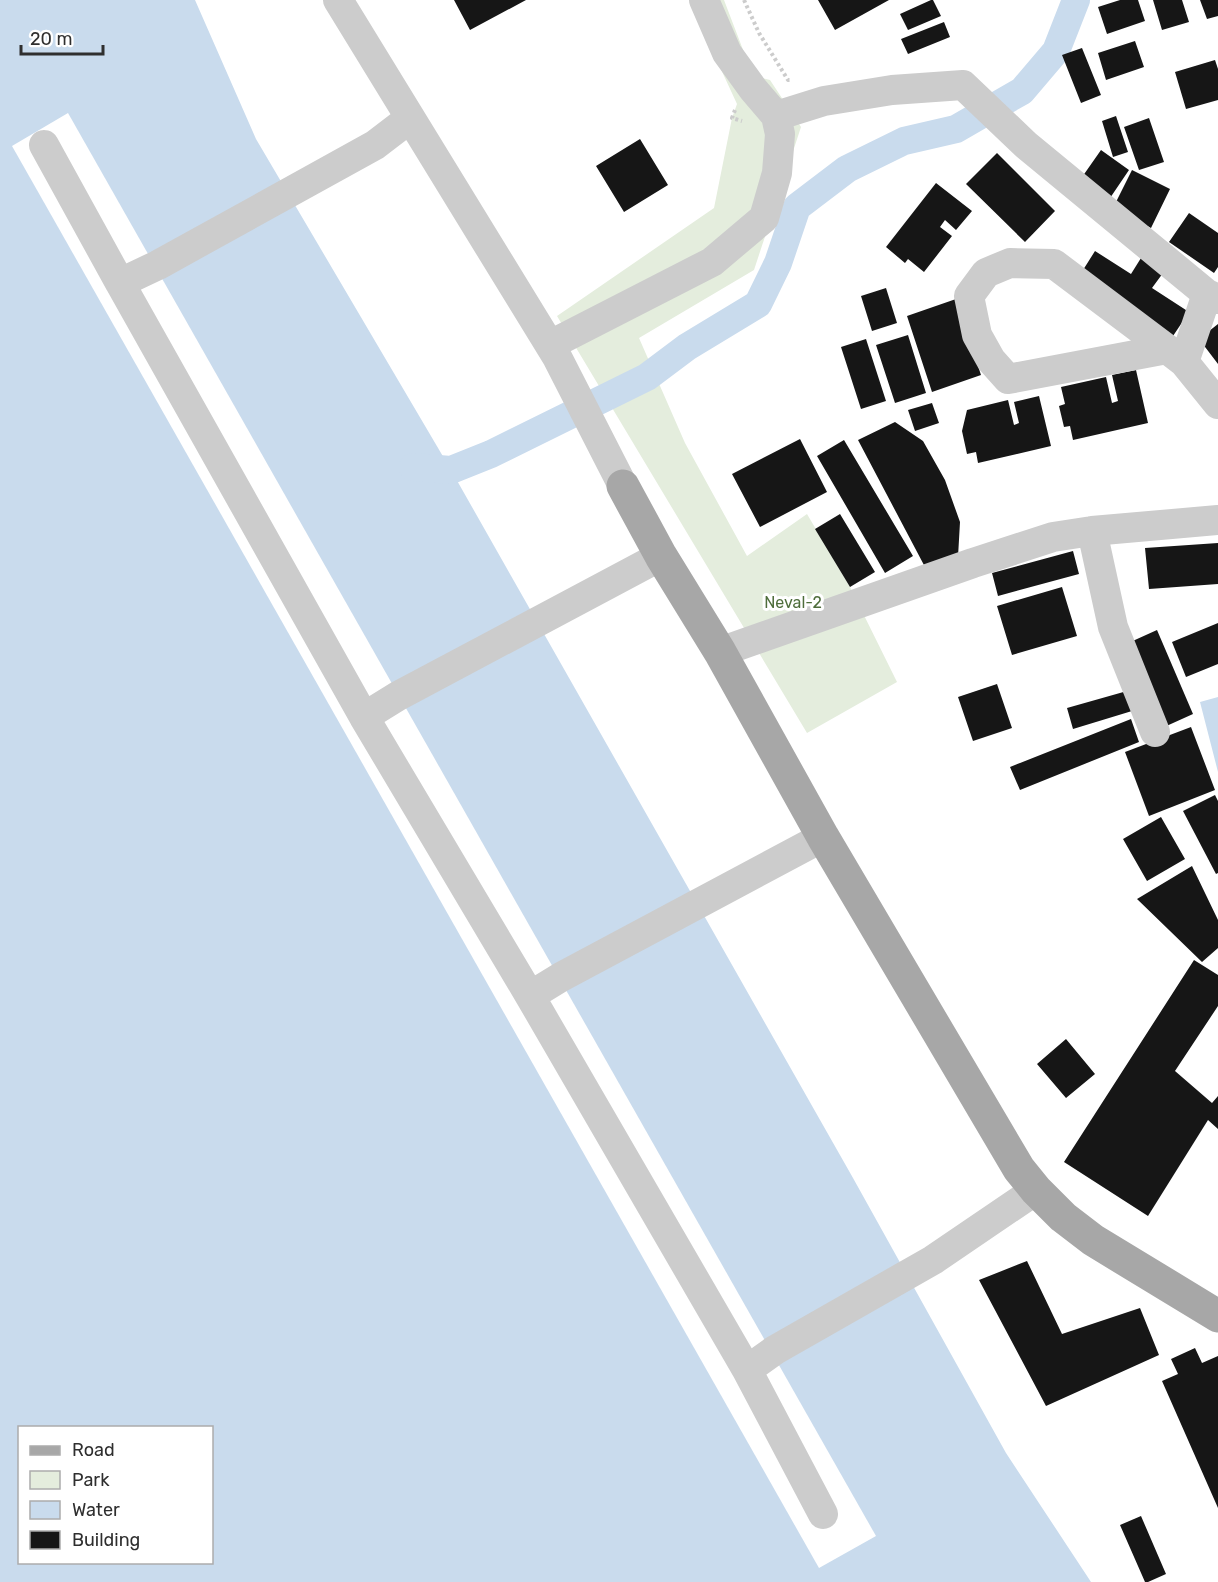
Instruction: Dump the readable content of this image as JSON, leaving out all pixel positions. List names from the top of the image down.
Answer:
{
  "parks": ["Neval-2"],
  "legend": [
    "Road",
    "Park",
    "Water",
    "Building"
  ],
  "scale_bar": "20 m"
}
